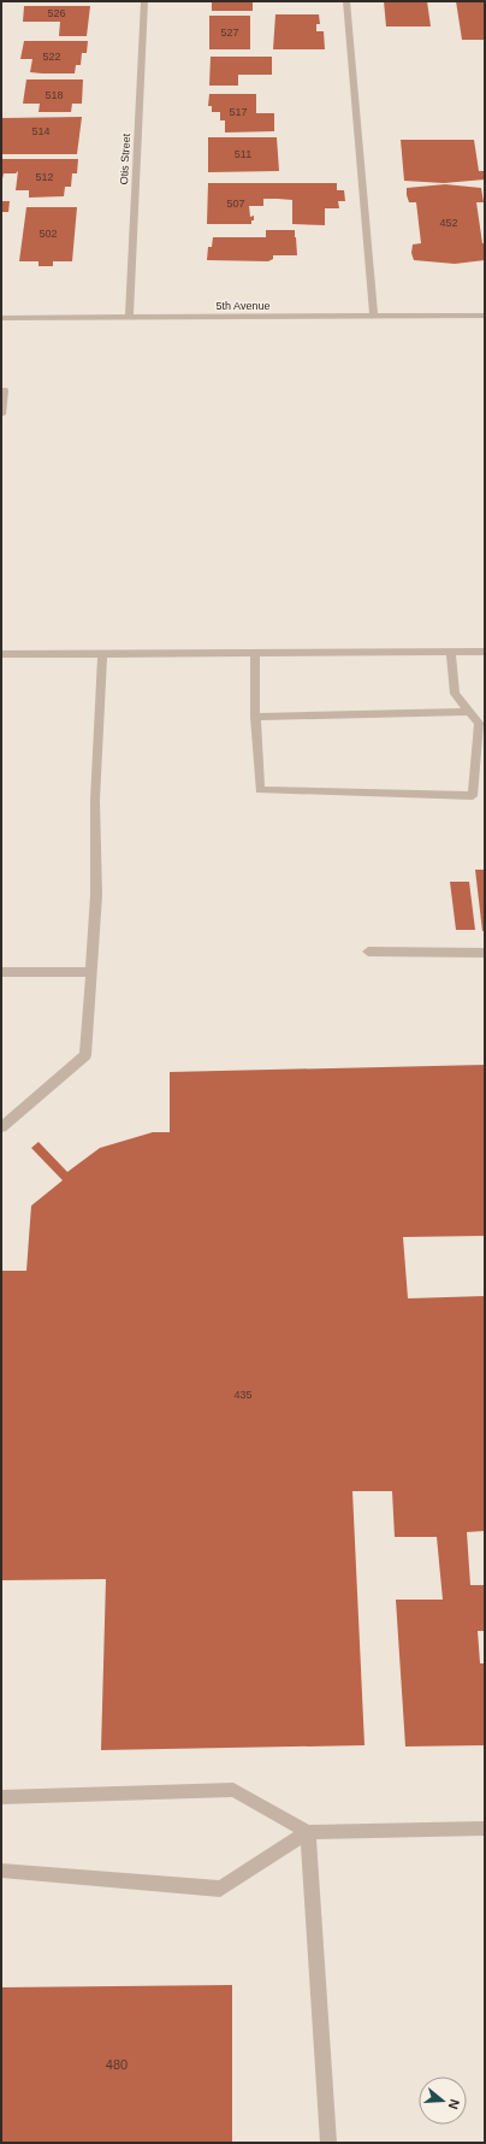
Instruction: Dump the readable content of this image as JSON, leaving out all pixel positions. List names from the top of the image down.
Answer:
{
  "streets": {
    "street": ["Otis Street", "5th Avenue"]
  },
  "crossings": [
    ["Otis Street", "5th Avenue"]
  ],
  "house_numbers": [
    "526",
    "527",
    "522",
    "518",
    "517",
    "514",
    "511",
    "512",
    "507",
    "452",
    "502",
    "435",
    "480"
  ],
  "north": "right"
}
